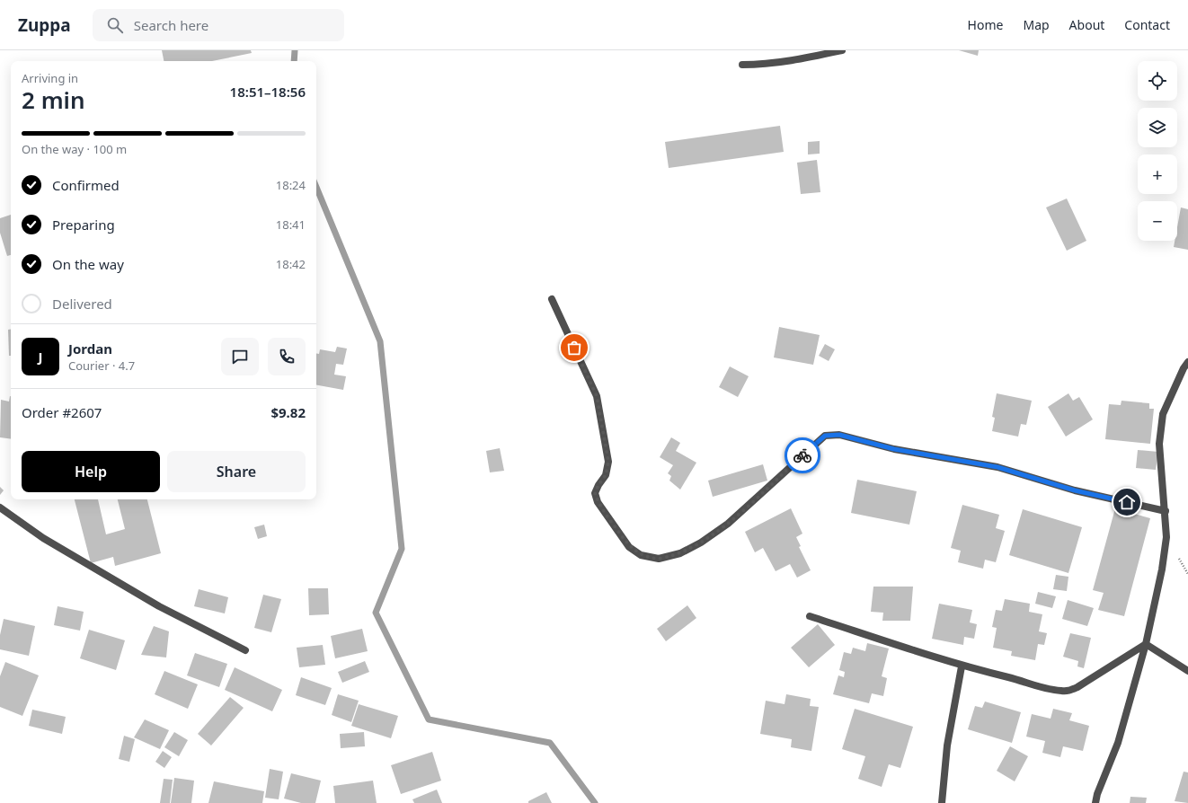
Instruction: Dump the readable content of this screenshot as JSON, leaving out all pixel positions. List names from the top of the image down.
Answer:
{
  "page": {
    "header": "Zuppa",
    "search": "Search here",
    "nav": [
      "Home",
      "Map",
      "About",
      "Contact"
    ],
    "map_buttons": ["+", "−"],
    "heading": ["2 min", "Arriving in", "18:51–18:56"],
    "panel": [
      "Jordan",
      "Courier · 4.7",
      "Order #2607",
      "$9.82"
    ],
    "bar": "On the way · 100 m",
    "list": [
      ["Confirmed", "18:24"],
      ["Preparing", "18:41"],
      ["On the way", "18:42"],
      "Delivered"
    ],
    "round": "J",
    "buttons": ["Help", "Share"]
  }
}
